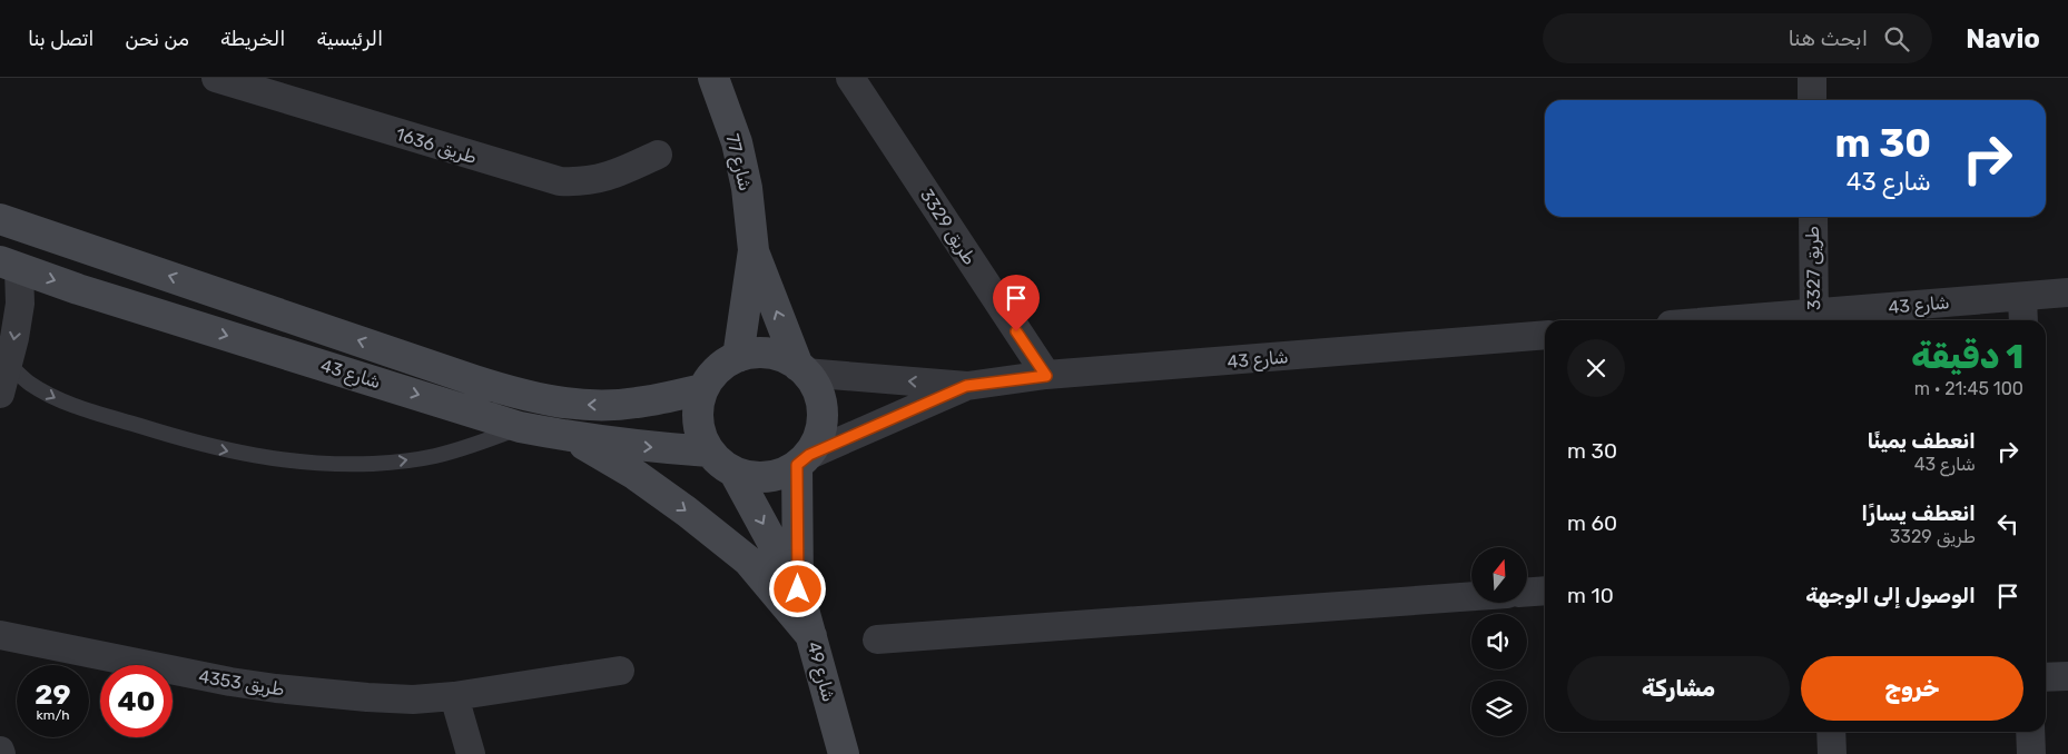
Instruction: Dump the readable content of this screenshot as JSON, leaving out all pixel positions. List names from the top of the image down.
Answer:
{
  "streets": {
    "street": [
      "طريق 1636",
      "شارع 77",
      "طريق 3329",
      "طريق 3327",
      "شارع 43",
      "شارع 49",
      "طريق 4353"
    ]
  },
  "crossings": [
    ["شارع 77", "شارع 43"],
    ["شارع 77", "شارع 49"],
    ["طريق 3329", "شارع 43"],
    ["طريق 3327", "شارع 43"],
    ["شارع 43", "شارع 49"]
  ],
  "north": "top",
  "page": {
    "header": "Navio",
    "search": "ابحث هنا",
    "nav": [
      "الرئيسية",
      "الخريطة",
      "من نحن",
      "اتصل بنا"
    ],
    "turn": ["30 m", "شارع 43"],
    "heading": ["1 دقيقة", "100 m · 21:45"],
    "list": [
      {
        "name": "انعطف يمينًا",
        "note": "شارع 43",
        "value": "30 m"
      },
      {
        "name": "انعطف يسارًا",
        "note": "طريق 3329",
        "value": "60 m"
      },
      {
        "name": "الوصول إلى الوجهة",
        "value": "10 m"
      }
    ],
    "buttons": ["خروج", "مشاركة"],
    "speed": "29 km/h",
    "limit": "40"
  }
}
